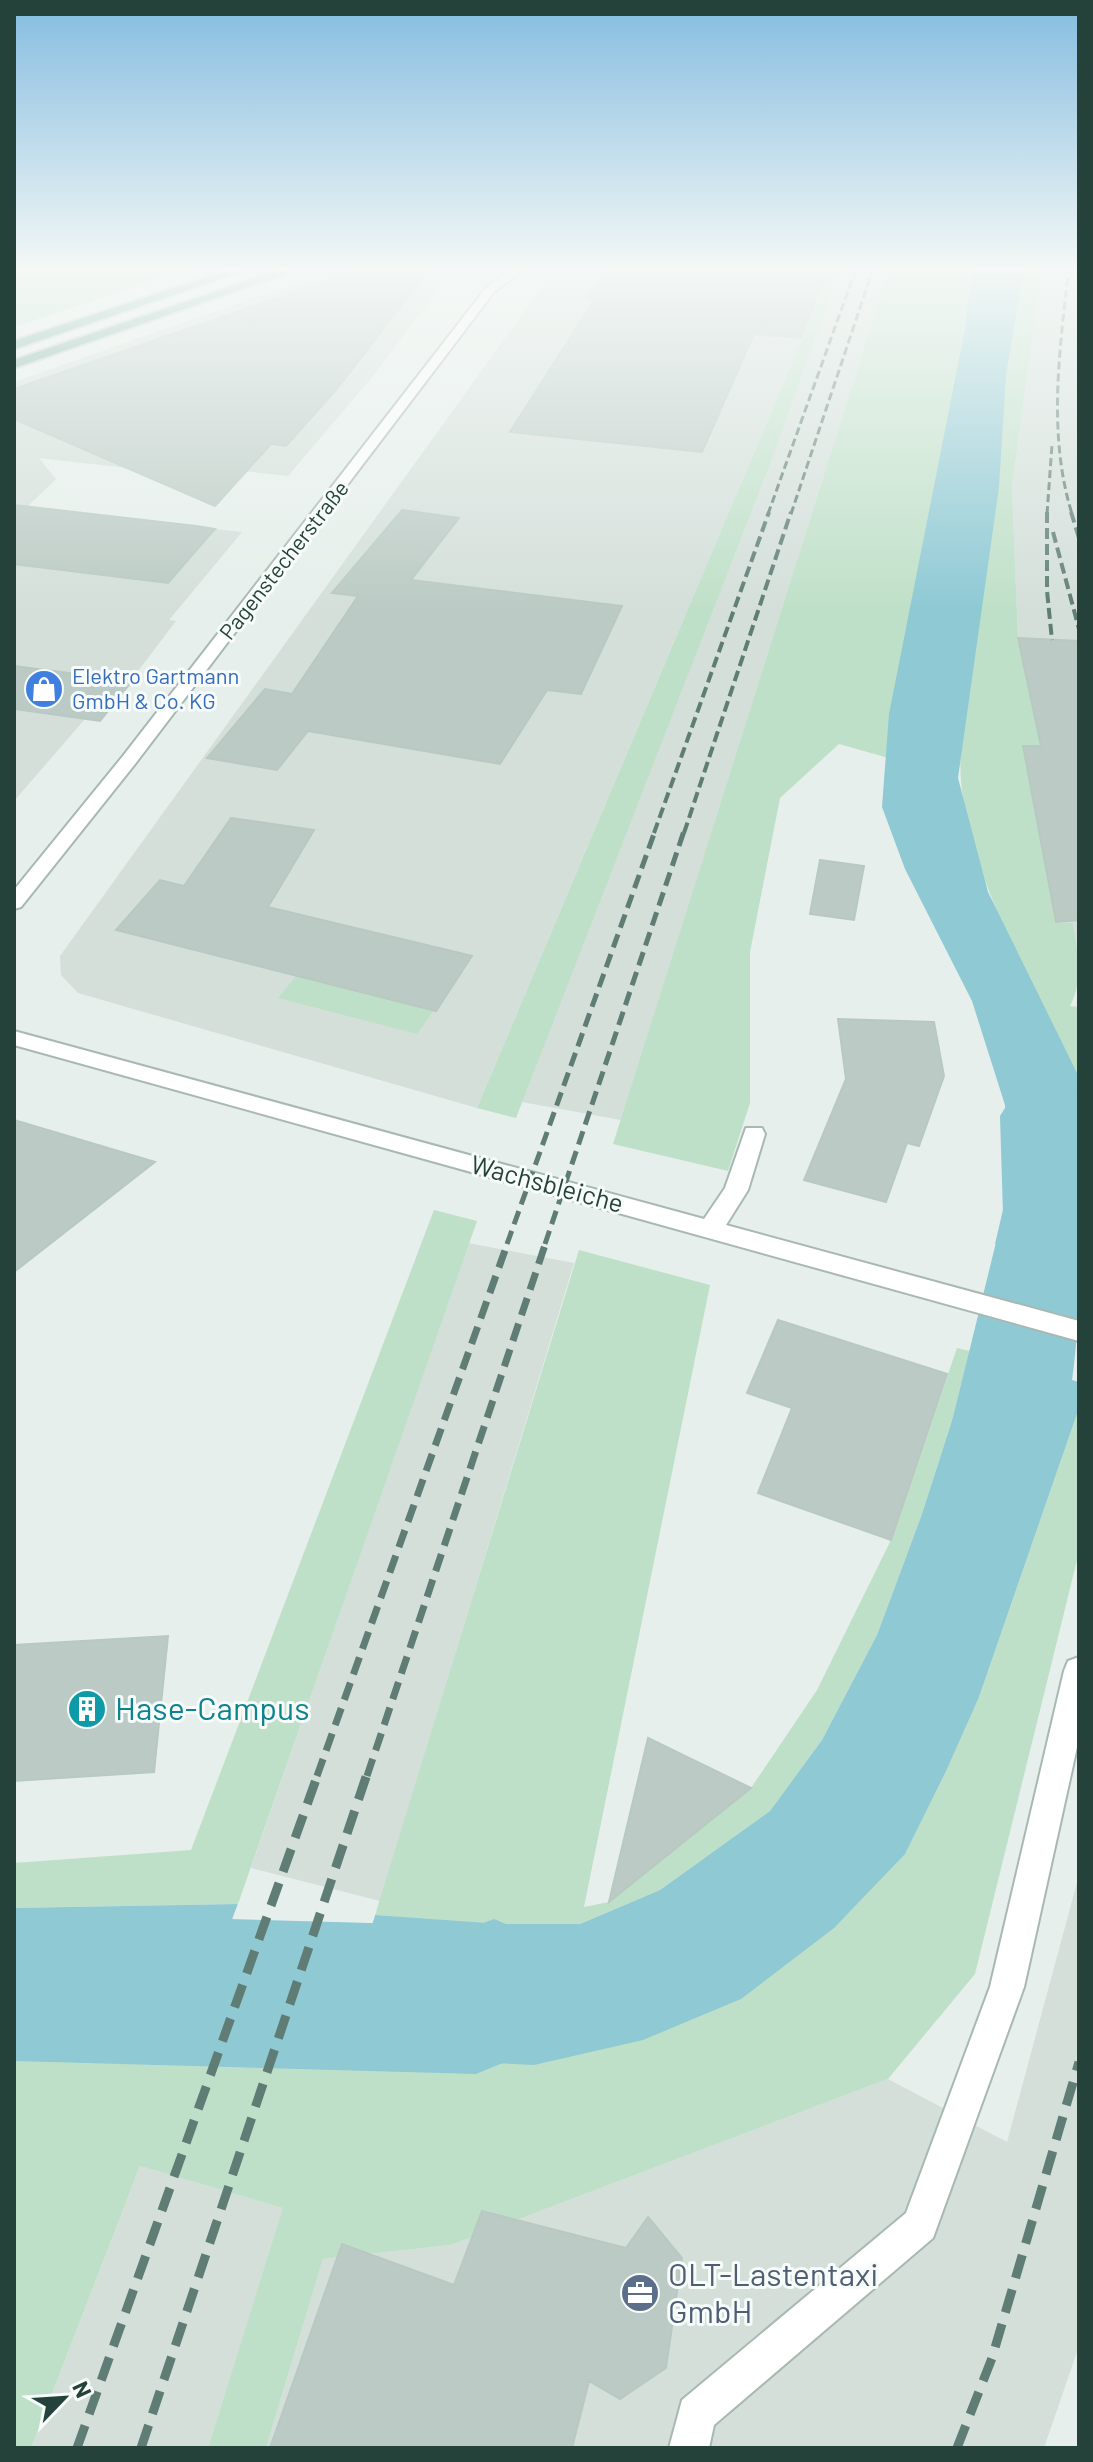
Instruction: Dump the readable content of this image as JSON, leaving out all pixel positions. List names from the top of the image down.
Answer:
{
  "streets": {
    "street": ["Pagenstecherstraße", "Wachsbleiche"]
  },
  "places": {
    "shop": ["Elektro Gartmann GmbH & Co. KG"],
    "building": ["Hase-Campus"],
    "office": ["OLT-Lastentaxi GmbH"]
  },
  "north": "top right"
}
